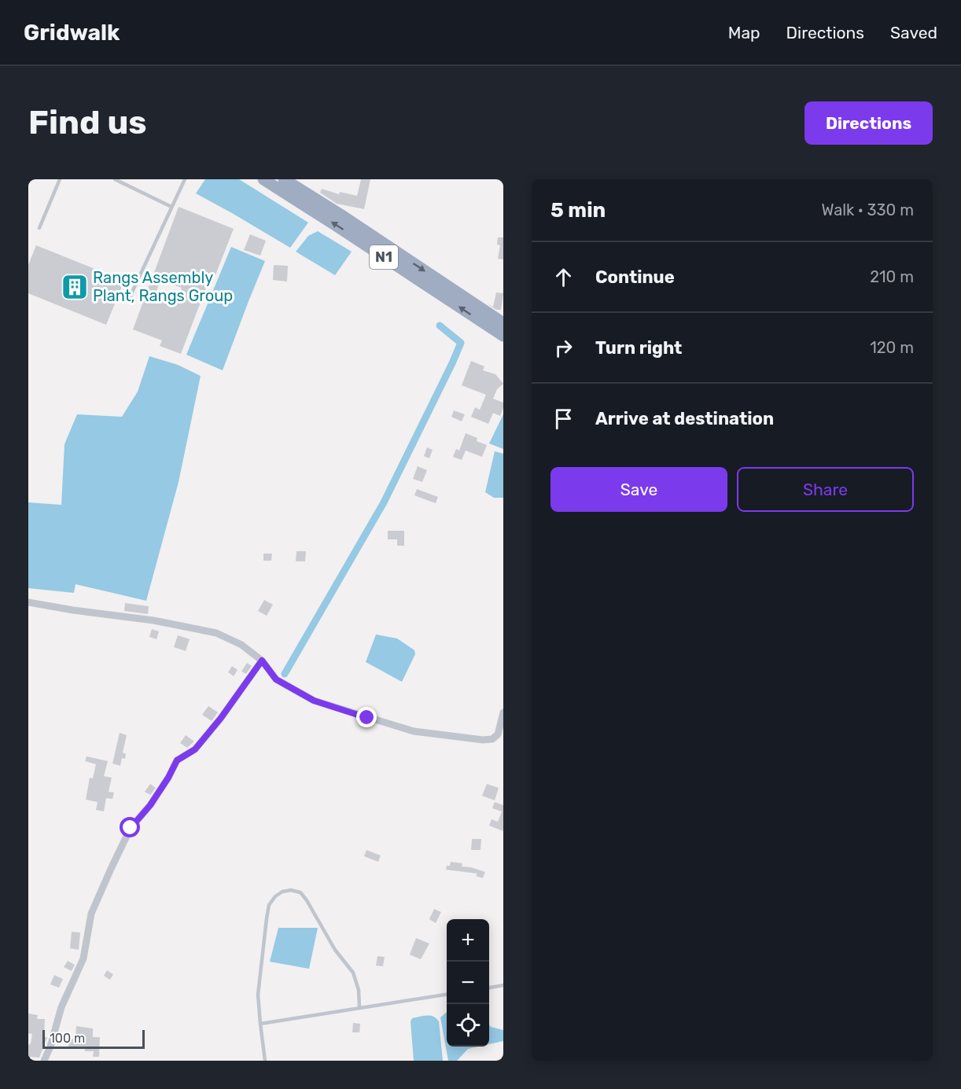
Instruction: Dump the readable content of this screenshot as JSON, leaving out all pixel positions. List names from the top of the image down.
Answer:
{
  "streets": {
    "highway": ["N1"]
  },
  "places": {
    "building": ["Rangs Assembly Plant, Rangs Group"]
  },
  "scale_bar": "100 m",
  "page": {
    "header": "Gridwalk",
    "nav": ["Map", "Directions", "Saved"],
    "buttons": [
      "Directions",
      ["Save", "Share"]
    ],
    "title": "Find us",
    "heading": ["5 min", "Walk · 330 m"],
    "list": [
      ["Continue", "210 m"],
      ["Turn right", "120 m"],
      "Arrive at destination"
    ],
    "map_buttons": ["+", "−"],
    "scale": "100 m"
  }
}
